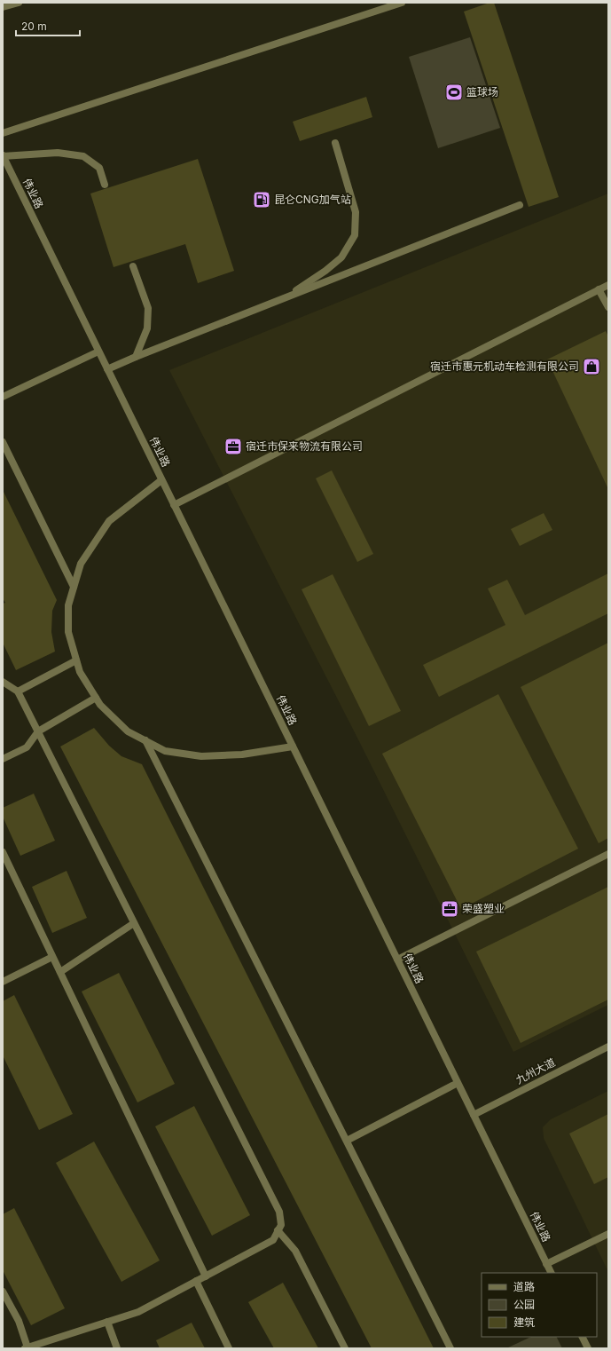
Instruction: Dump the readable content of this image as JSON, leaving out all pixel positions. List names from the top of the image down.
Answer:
{
  "streets": {
    "street": ["伟业路", "九州大道"]
  },
  "crossings": [
    ["伟业路", "九州大道"]
  ],
  "places": {
    "sports": ["篮球场"],
    "fuel station": ["昆仑CNG加气站"],
    "shop": ["宿迁市惠元机动车检测有限公司"],
    "office": ["宿迁市保来物流有限公司", "荣盛塑业"]
  },
  "legend": ["道路", "公园", "建筑"],
  "scale_bar": "20 m"
}
